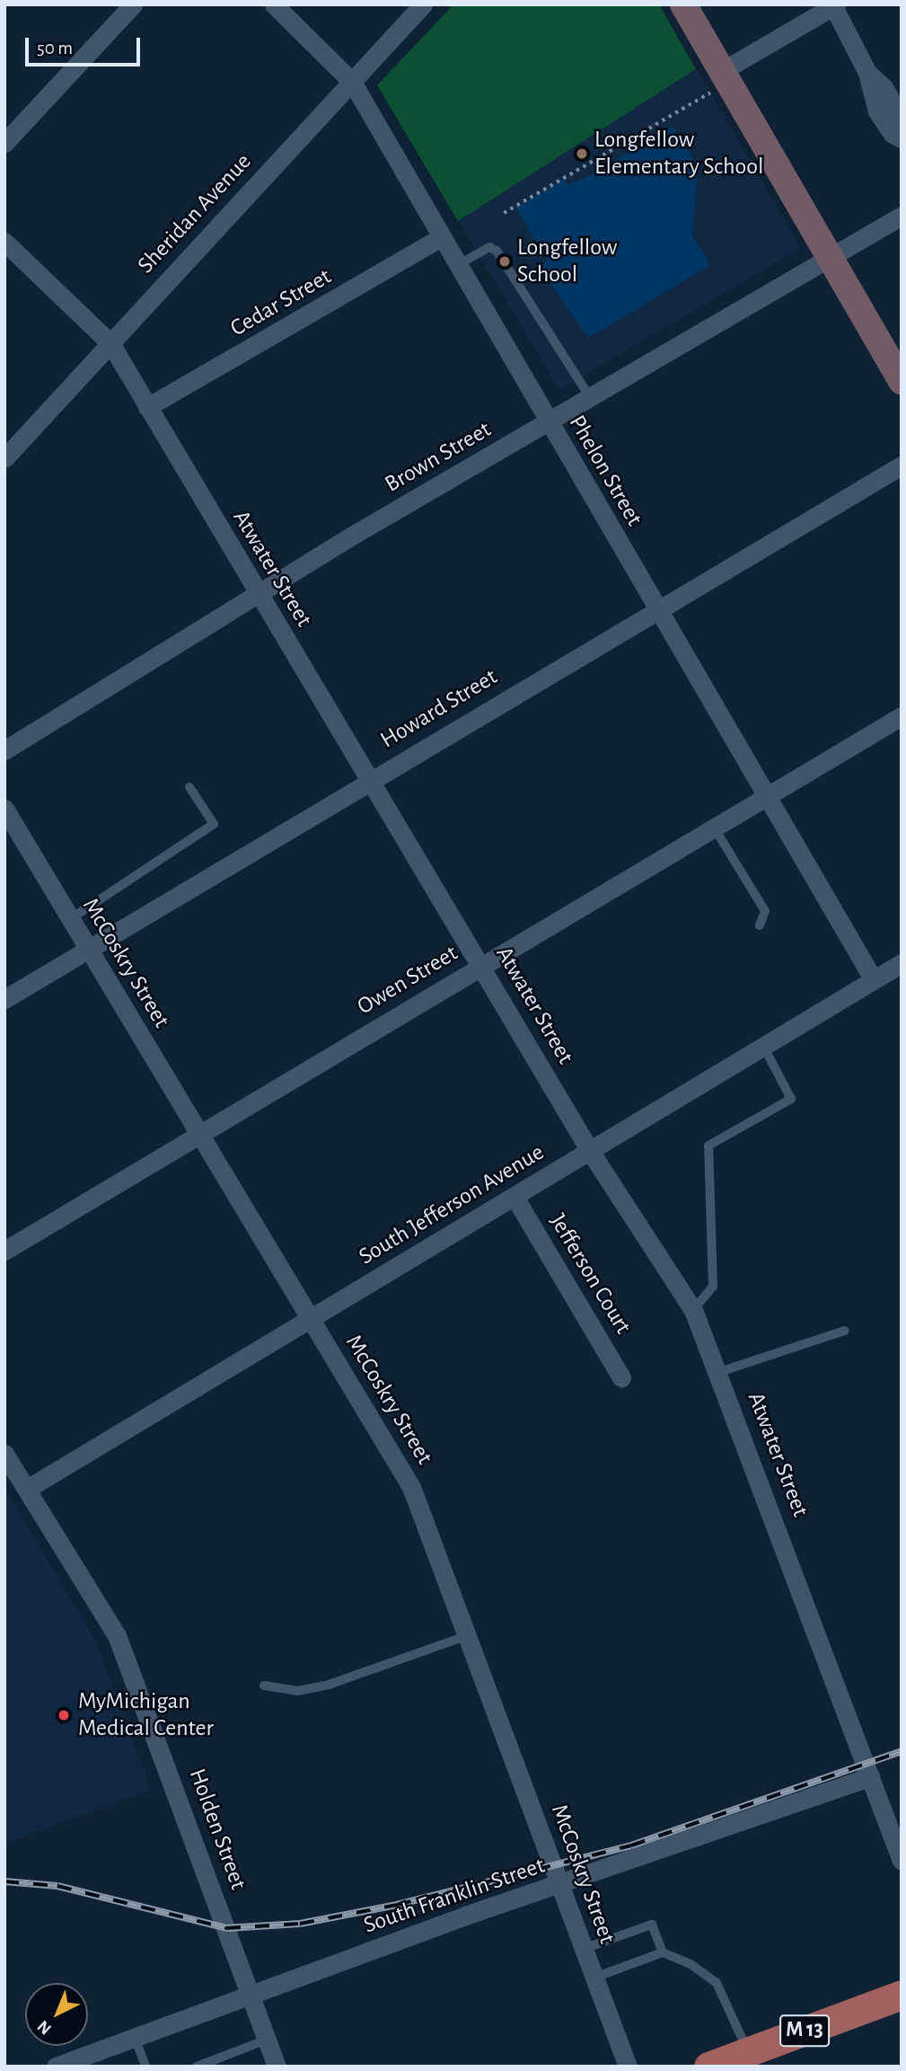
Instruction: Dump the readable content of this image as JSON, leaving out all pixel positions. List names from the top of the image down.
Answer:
{
  "streets": {
    "main road": ["M 13"],
    "street": [
      "Sheridan Avenue",
      "Cedar Street",
      "Brown Street",
      "Phelon Street",
      "Atwater Street",
      "Howard Street",
      "McCoskry Street",
      "Owen Street",
      "South Jefferson Avenue",
      "Jefferson Court",
      "Holden Street",
      "South Franklin Street"
    ]
  },
  "crossings": [
    ["Sheridan Avenue", "Phelon Street"],
    ["Sheridan Avenue", "Atwater Street"],
    ["Cedar Street", "Phelon Street"],
    ["Cedar Street", "Atwater Street"],
    ["Brown Street", "Phelon Street"],
    ["Brown Street", "Atwater Street"],
    ["Phelon Street", "Howard Street"],
    ["Phelon Street", "Owen Street"],
    ["Phelon Street", "South Jefferson Avenue"],
    ["Atwater Street", "Howard Street"],
    ["Atwater Street", "Owen Street"],
    ["Atwater Street", "South Jefferson Avenue"],
    ["Atwater Street", "South Franklin Street"],
    ["Howard Street", "McCoskry Street"],
    ["McCoskry Street", "Owen Street"],
    ["McCoskry Street", "South Jefferson Avenue"],
    ["McCoskry Street", "South Franklin Street"],
    ["South Jefferson Avenue", "Jefferson Court"],
    ["South Jefferson Avenue", "Holden Street"],
    ["Holden Street", "South Franklin Street"]
  ],
  "places": ["Longfellow Elementary School", "Longfellow School", "MyMichigan Medical Center"],
  "scale_bar": "50 m",
  "north": "bottom left"
}
